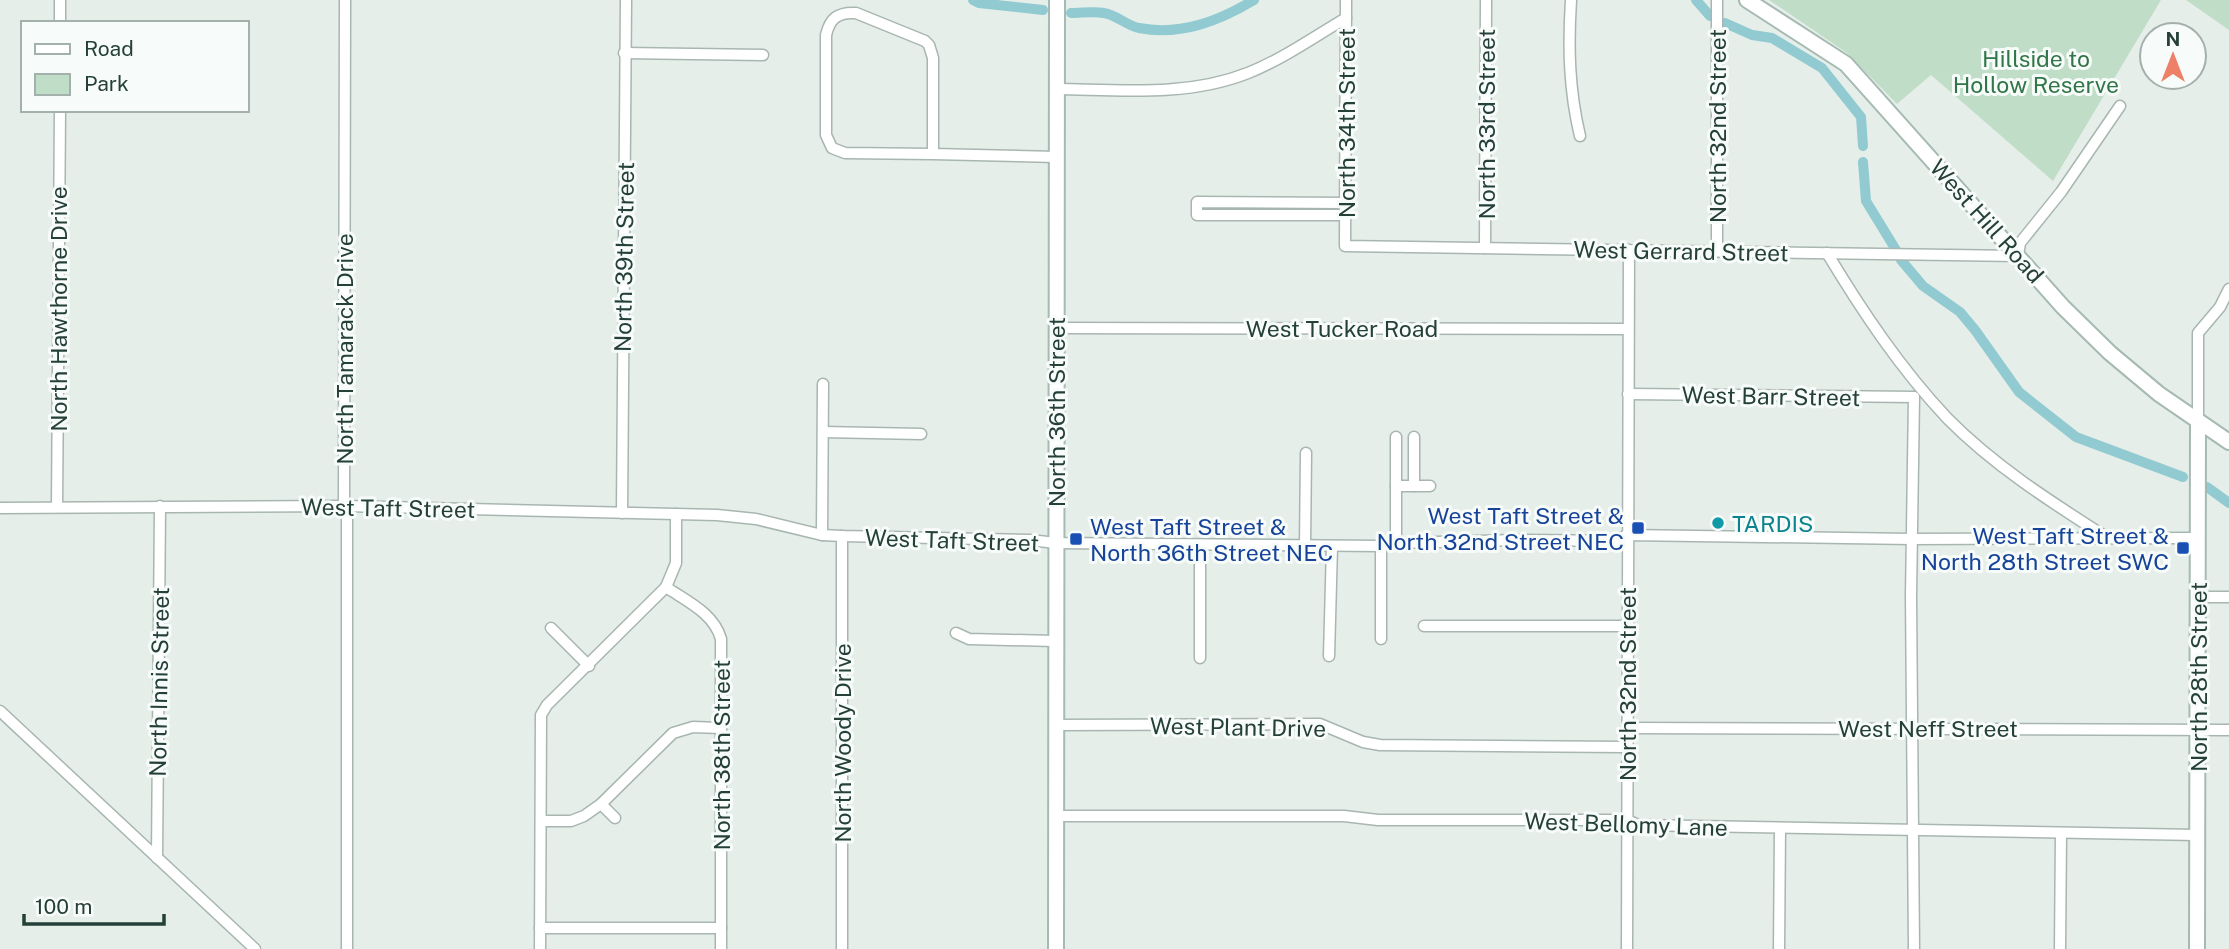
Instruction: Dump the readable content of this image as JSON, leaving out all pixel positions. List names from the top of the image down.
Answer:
{
  "streets": {
    "street": [
      "North 34th Street",
      "North 33rd Street",
      "North 32nd Street",
      "West Hill Road",
      "West Gerrard Street",
      "North 39th Street",
      "North Hawthorne Drive",
      "West Tucker Road",
      "North Tamarack Drive",
      "West Barr Street",
      "North 36th Street",
      "West Taft Street",
      "North 28th Street",
      "North Innis Street",
      "West Plant Drive",
      "West Neff Street",
      "North Woody Drive",
      "North 38th Street",
      "West Bellomy Lane"
    ]
  },
  "crossings": [
    ["North 34th Street", "West Gerrard Street"],
    ["North 33rd Street", "West Gerrard Street"],
    ["North 32nd Street", "West Gerrard Street"],
    ["North 32nd Street", "West Tucker Road"],
    ["North 32nd Street", "West Barr Street"],
    ["North 32nd Street", "West Taft Street"],
    ["North 32nd Street", "West Plant Drive"],
    ["North 32nd Street", "West Neff Street"],
    ["North 32nd Street", "West Bellomy Lane"],
    ["West Hill Road", "West Gerrard Street"],
    ["West Hill Road", "North 28th Street"],
    ["North 39th Street", "West Taft Street"],
    ["North Hawthorne Drive", "West Taft Street"],
    ["West Tucker Road", "North 36th Street"],
    ["North Tamarack Drive", "West Taft Street"],
    ["North 36th Street", "West Taft Street"],
    ["North 36th Street", "West Plant Drive"],
    ["North 36th Street", "West Bellomy Lane"],
    ["West Taft Street", "North 28th Street"],
    ["West Taft Street", "North Innis Street"],
    ["West Taft Street", "North Woody Drive"],
    ["North 28th Street", "West Neff Street"],
    ["North 28th Street", "West Bellomy Lane"]
  ],
  "parks": ["Hillside to Hollow Reserve"],
  "places": {
    "other": ["TARDIS"],
    "transit": ["West Taft Street & North 32nd Street NEC", "West Taft Street & North 36th Street NEC", "West Taft Street & North 28th Street SWC"]
  },
  "legend": ["Road", "Park"],
  "scale_bar": "100 m",
  "north": "top"
}
